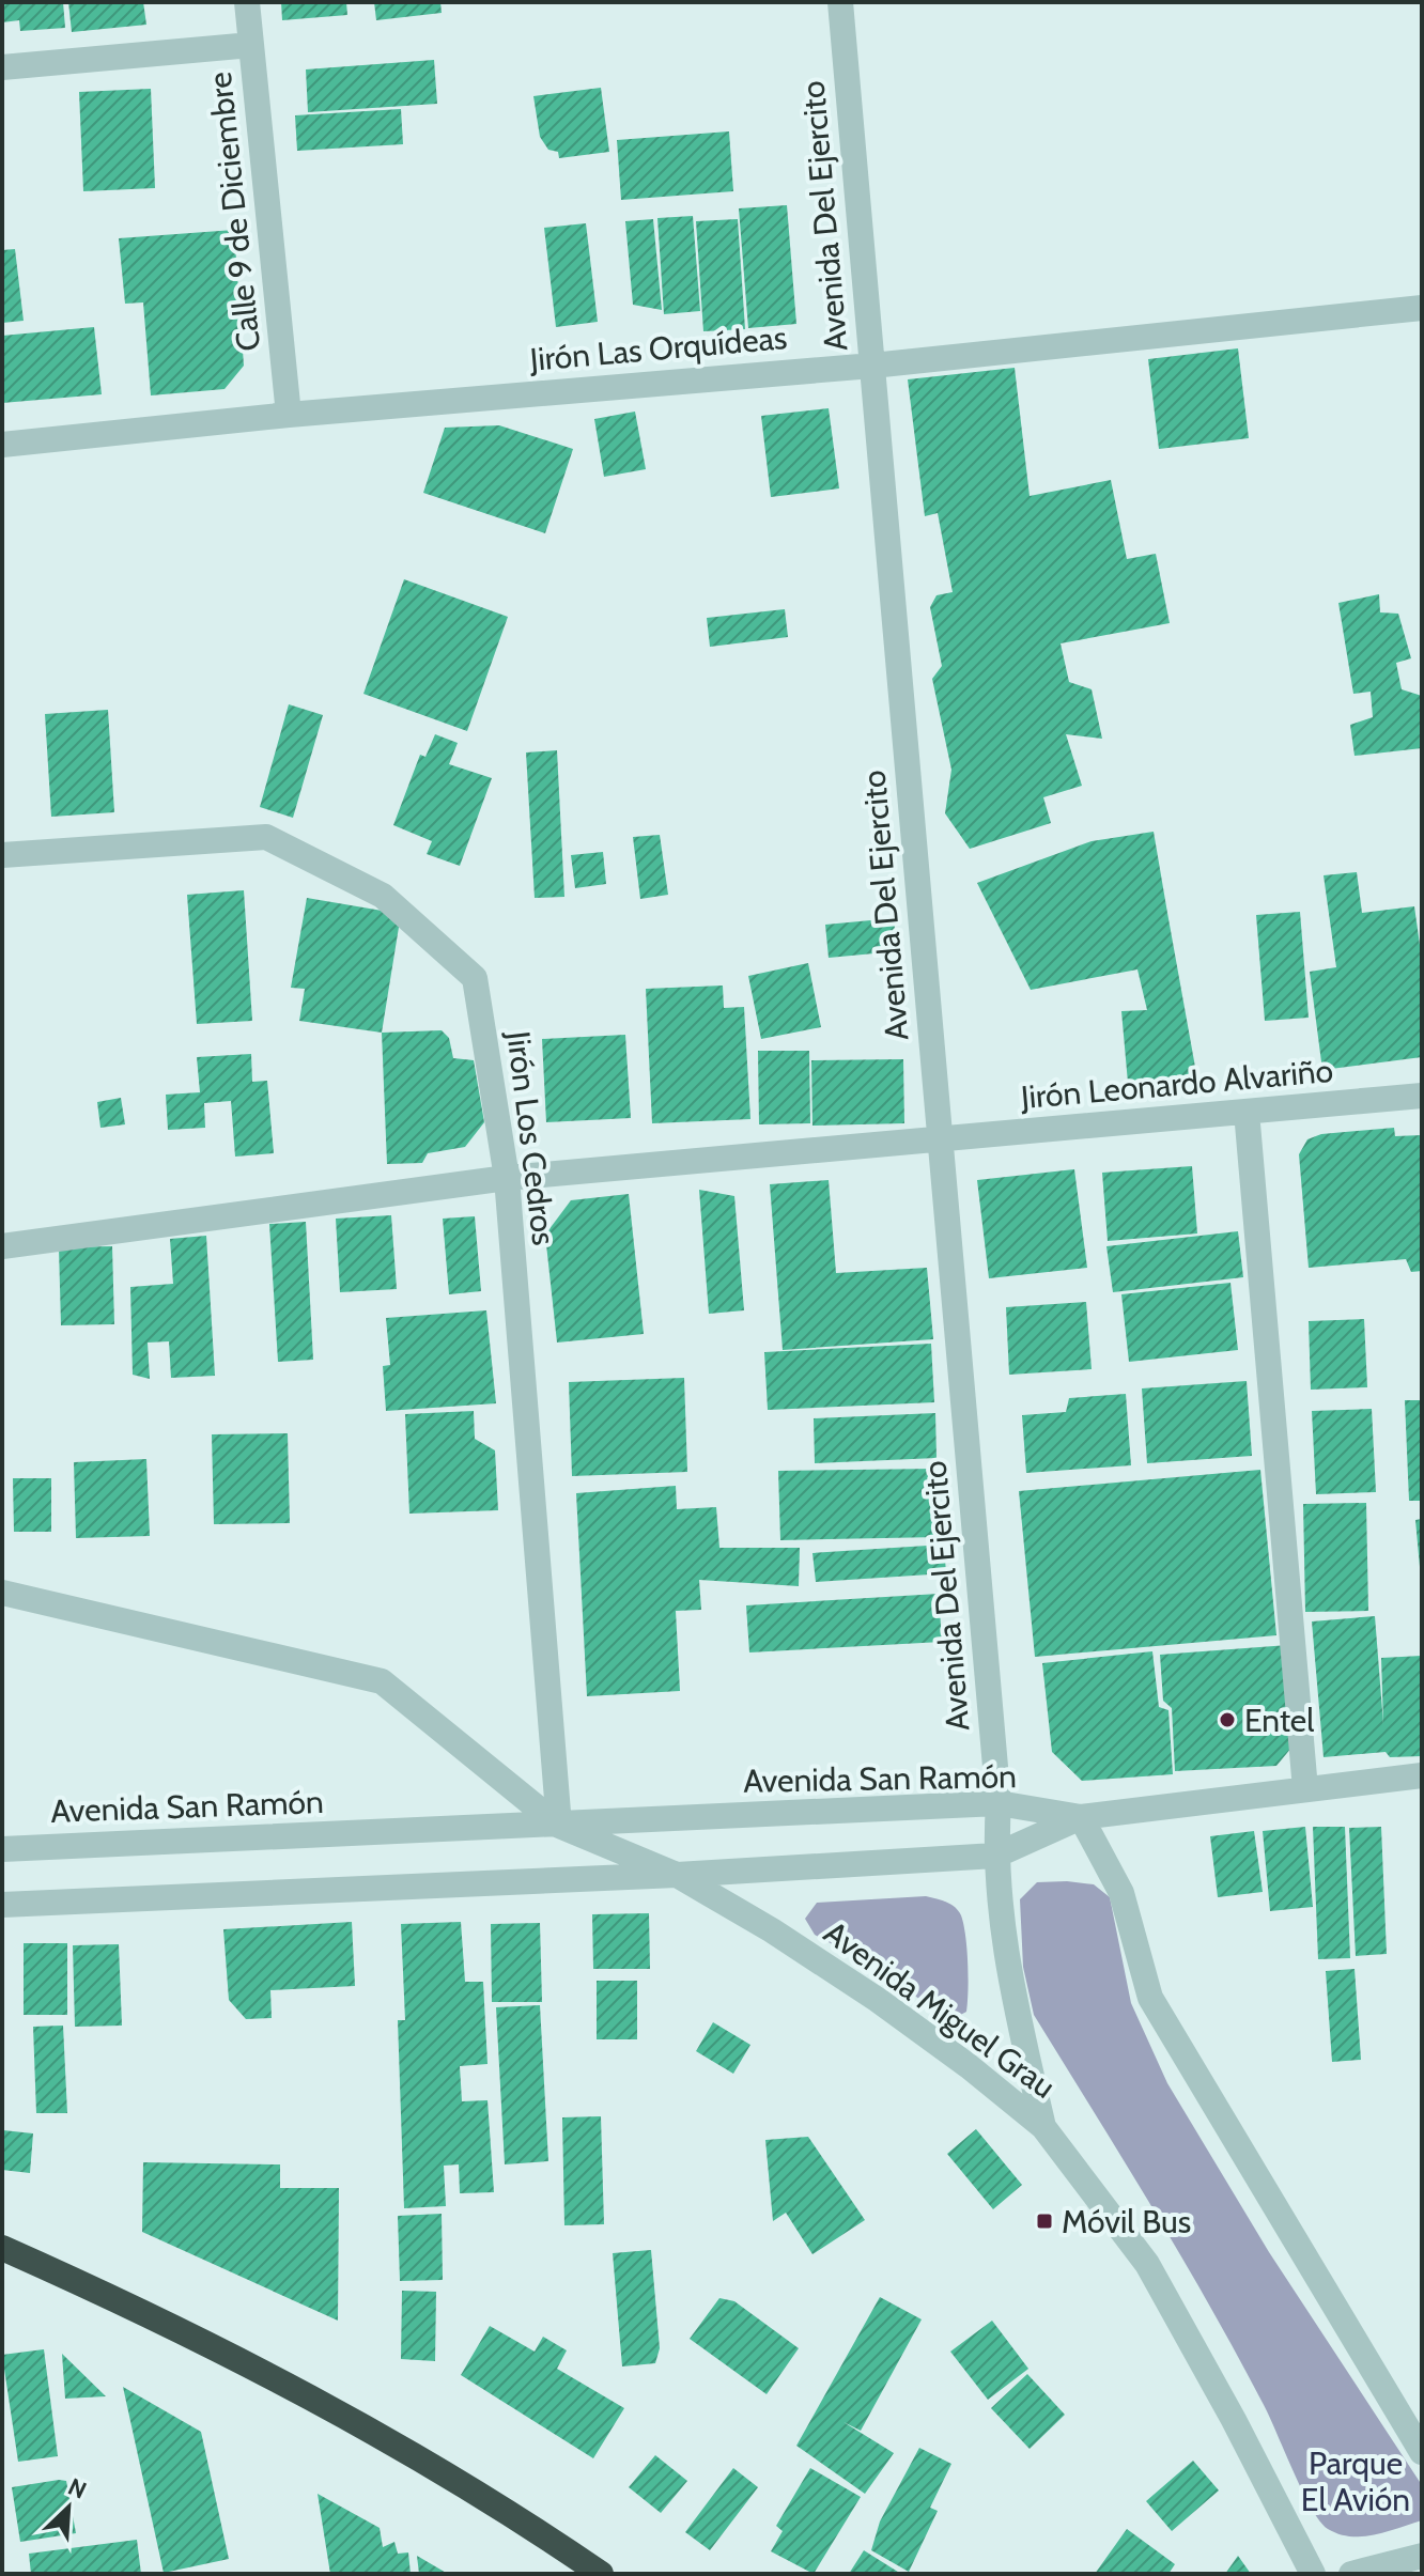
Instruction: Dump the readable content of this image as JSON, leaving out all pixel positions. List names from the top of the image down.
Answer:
{
  "streets": {
    "street": [
      "Calle 9 de Diciembre",
      "Avenida Del Ejercito",
      "Jirón Las Orquídeas",
      "Jirón Leonardo Alvariño",
      "Jirón Los Cedros",
      "Avenida San Ramón",
      "Avenida Miguel Grau"
    ]
  },
  "crossings": [
    ["Calle 9 de Diciembre", "Jirón Las Orquídeas"],
    ["Avenida Del Ejercito", "Jirón Las Orquídeas"],
    ["Avenida Del Ejercito", "Jirón Leonardo Alvariño"],
    ["Avenida Del Ejercito", "Avenida San Ramón"],
    ["Avenida Del Ejercito", "Avenida Miguel Grau"],
    ["Jirón Leonardo Alvariño", "Jirón Los Cedros"],
    ["Jirón Los Cedros", "Avenida San Ramón"],
    ["Jirón Los Cedros", "Avenida Miguel Grau"],
    ["Avenida San Ramón", "Avenida Miguel Grau"]
  ],
  "parks": ["Parque El Avión"],
  "places": {
    "other": ["Entel"],
    "transit": ["Móvil Bus"]
  },
  "north": "top right"
}
